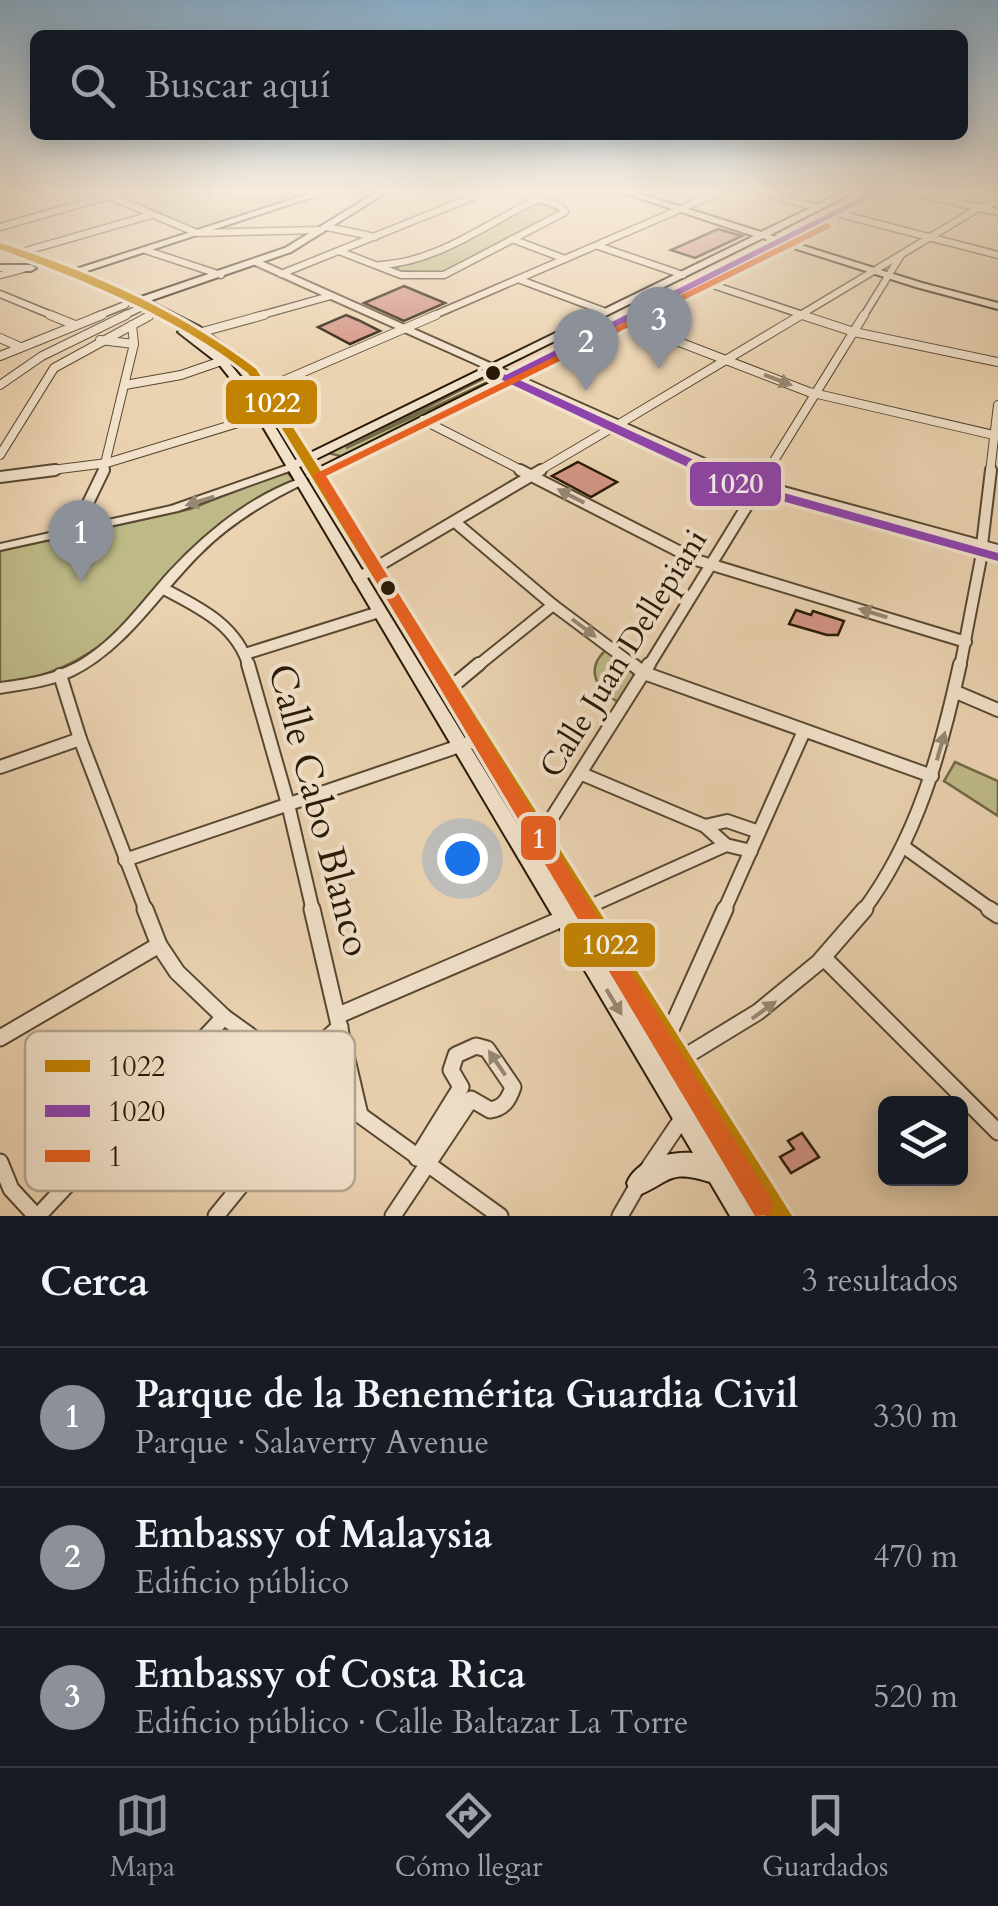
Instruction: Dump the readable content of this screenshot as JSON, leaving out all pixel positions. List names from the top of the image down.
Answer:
{
  "streets": {
    "street": ["Calle Juan Dellepiani", "Calle Cabo Blanco"]
  },
  "lines": ["transit line 1022", "transit line 1020", "transit line 1"],
  "legend": ["1022", "1020", "1"],
  "page": {
    "search": "Buscar aquí",
    "pins": ["3", "2", "1"],
    "heading": ["Cerca", "3 resultados"],
    "list": [
      {
        "mark": "1",
        "name": "Parque de la Benemérita Guardia Civil",
        "note": "Parque · Salaverry Avenue",
        "value": "330 m"
      },
      {
        "mark": "2",
        "name": "Embassy of Malaysia",
        "note": "Edificio público",
        "value": "470 m"
      },
      {
        "mark": "3",
        "name": "Embassy of Costa Rica",
        "note": "Edificio público · Calle Baltazar La Torre",
        "value": "520 m"
      }
    ],
    "nav": ["Mapa", "Cómo llegar", "Guardados"]
  }
}
